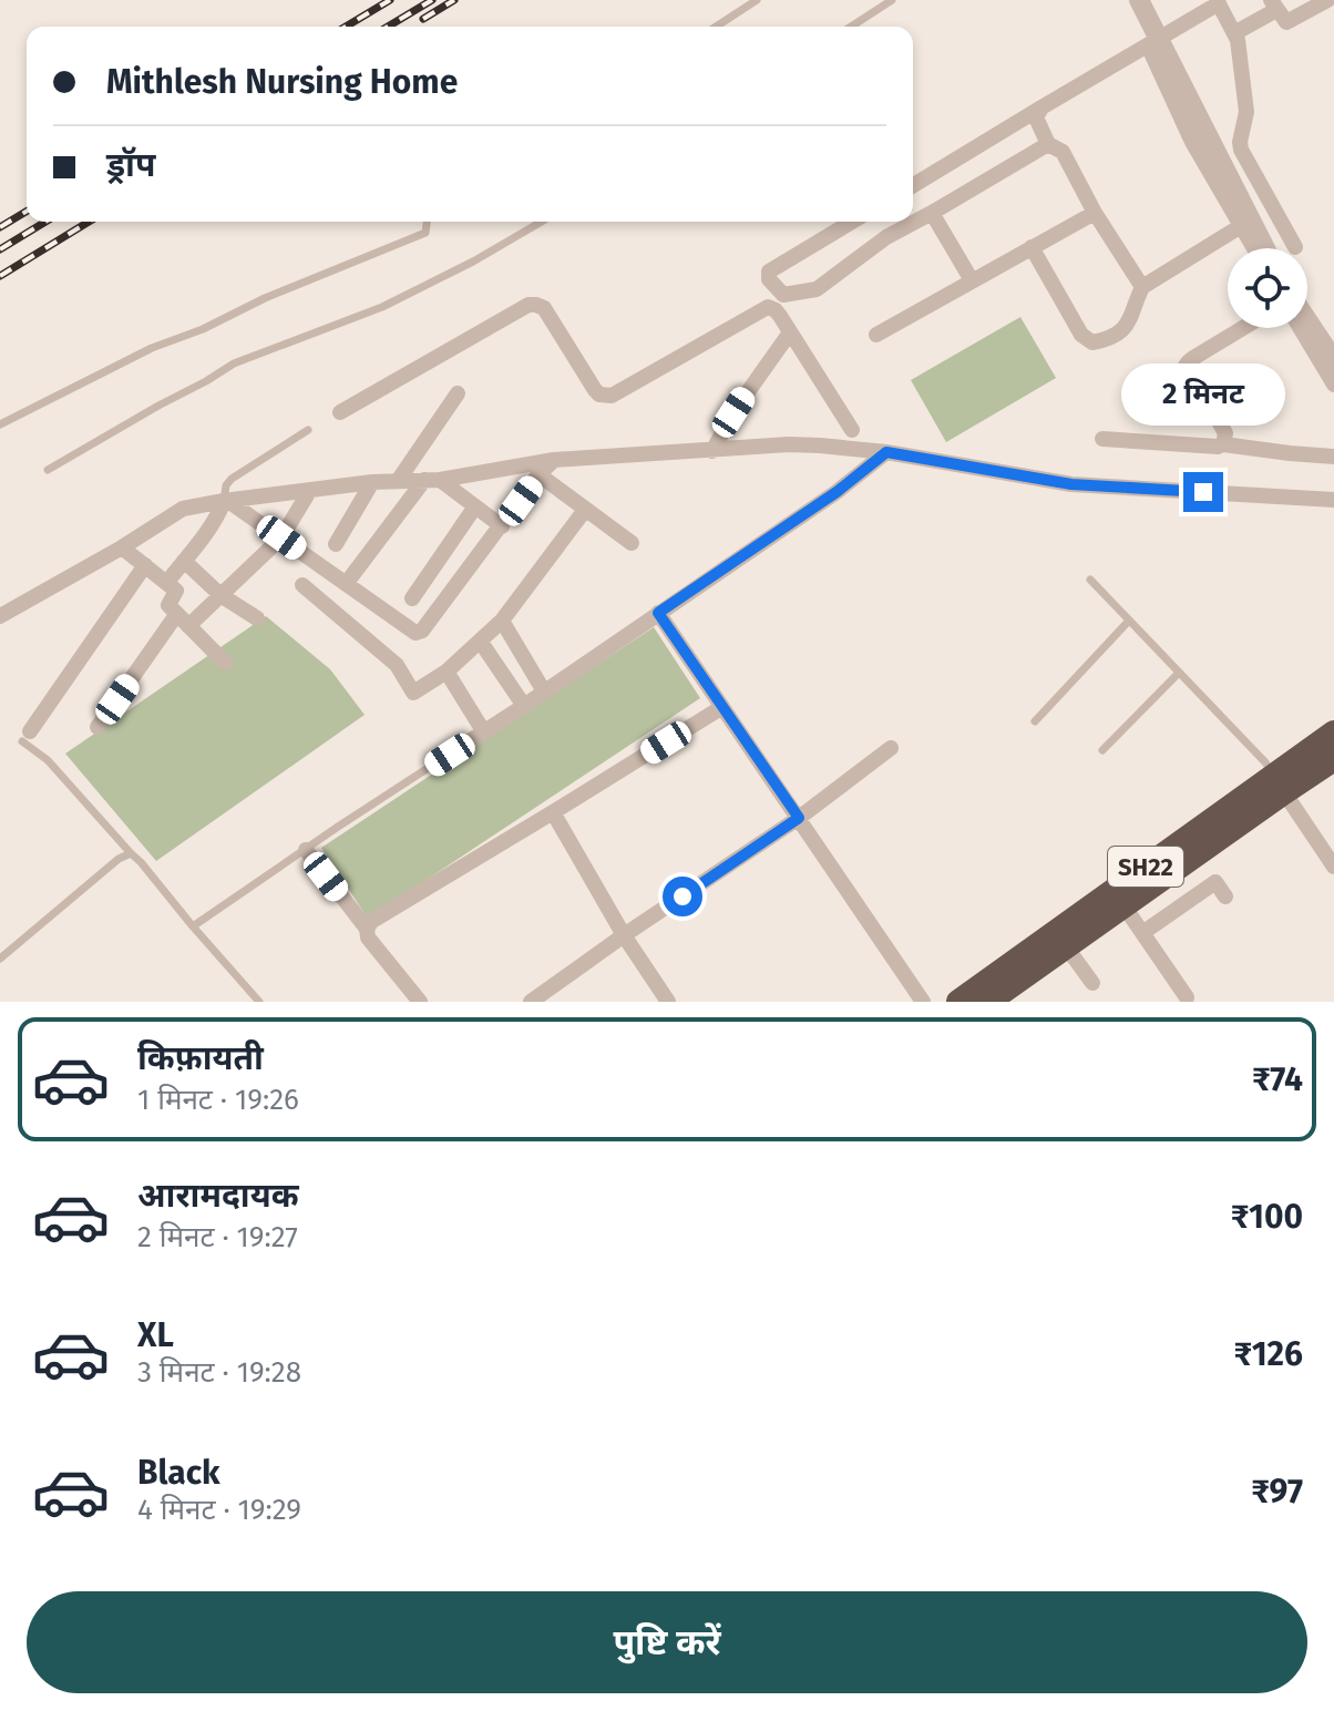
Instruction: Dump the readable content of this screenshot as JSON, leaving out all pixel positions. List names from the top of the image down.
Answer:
{
  "streets": {
    "highway": ["SH22"]
  },
  "page": {
    "banner": ["Mithlesh Nursing Home", "ड्रॉप"],
    "bubble": "2 मिनट",
    "list": [
      {
        "name": "किफ़ायती",
        "note": "1 मिनट · 19:26",
        "value": "₹74"
      },
      {
        "name": "आरामदायक",
        "note": "2 मिनट · 19:27",
        "value": "₹100"
      },
      {
        "name": "XL",
        "note": "3 मिनट · 19:28",
        "value": "₹126"
      },
      {
        "name": "Black",
        "note": "4 मिनट · 19:29",
        "value": "₹97"
      }
    ],
    "buttons": "पुष्टि करें"
  }
}
